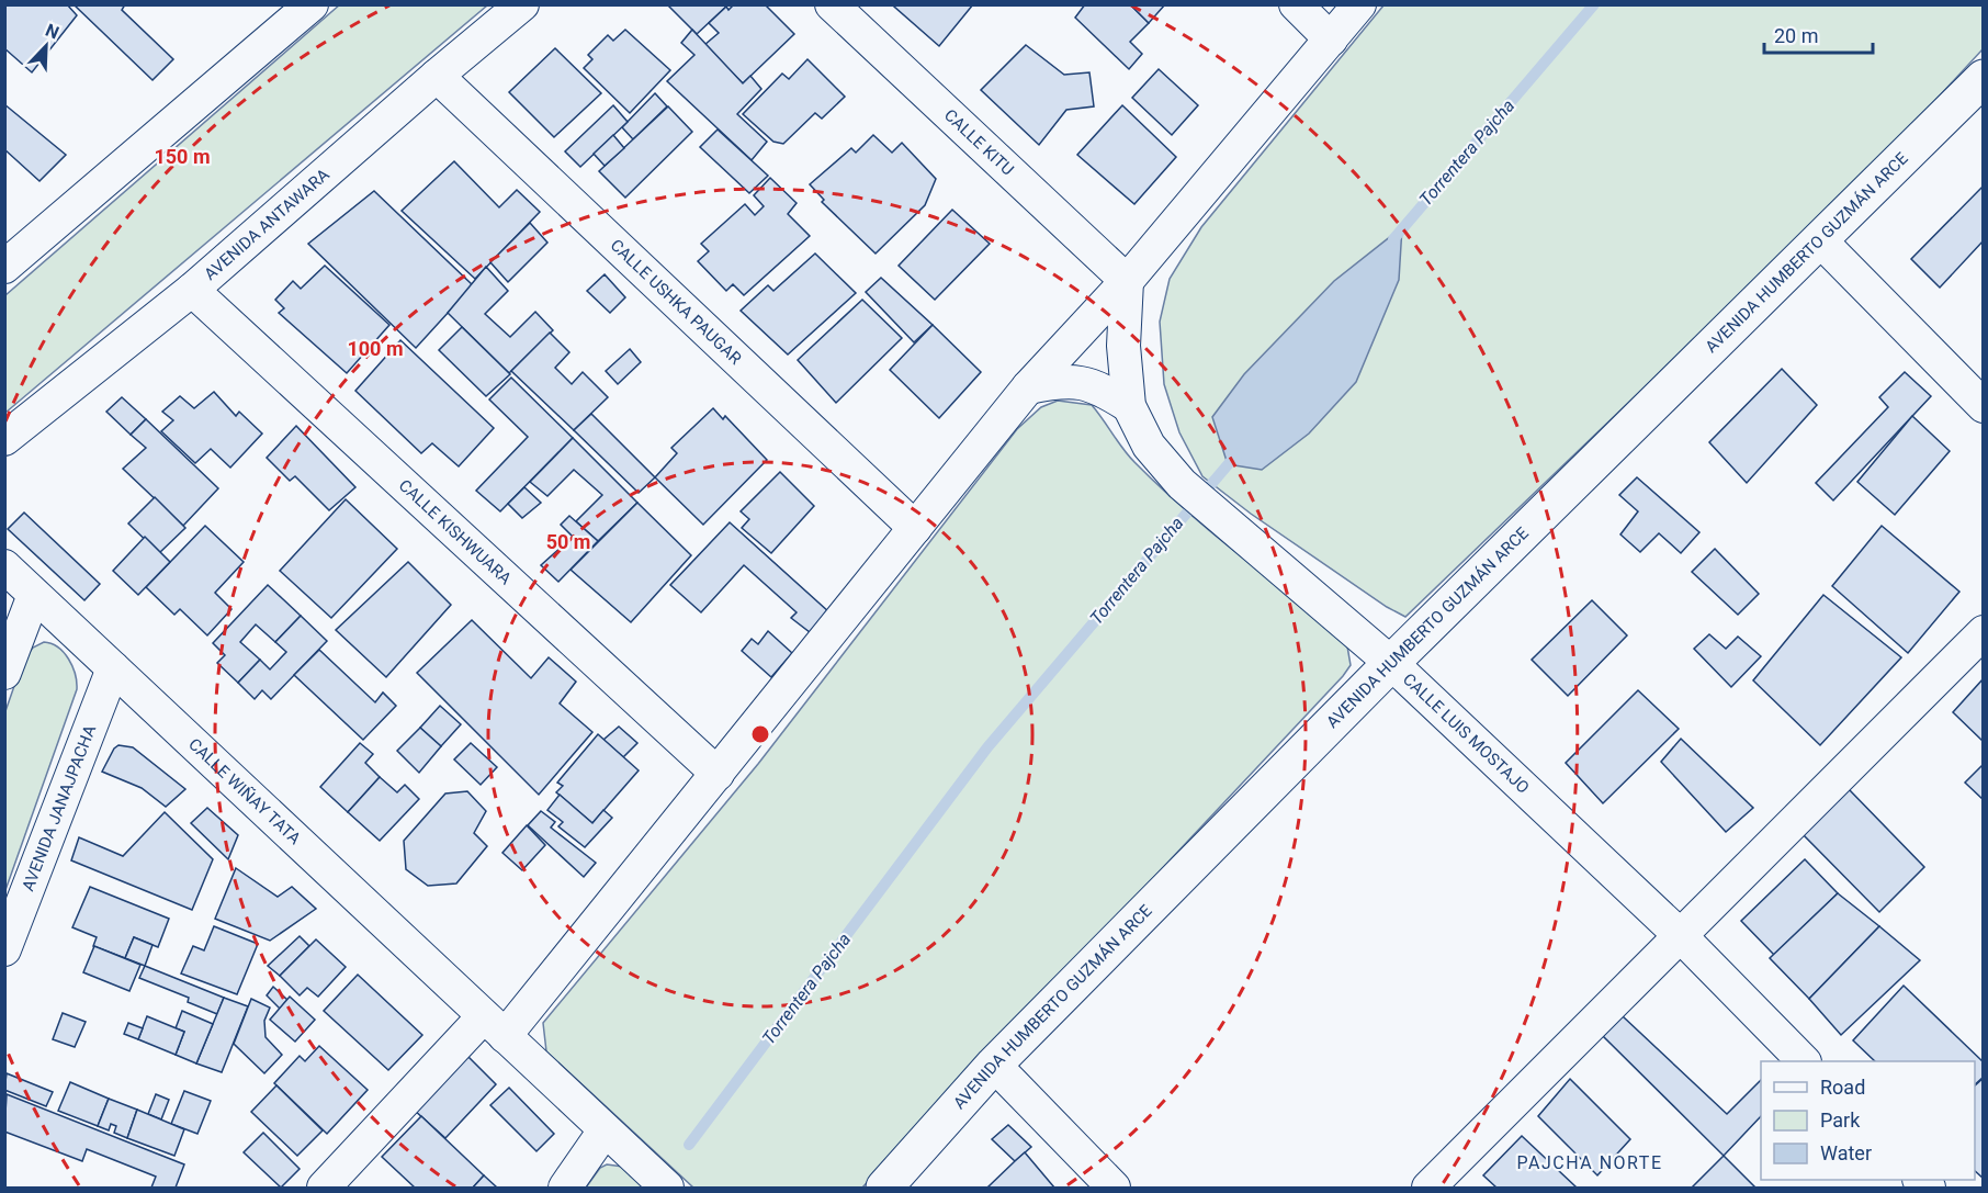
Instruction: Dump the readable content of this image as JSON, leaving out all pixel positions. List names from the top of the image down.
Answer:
{
  "streets": {
    "main road": ["AVENIDA HUMBERTO GUZMÁN ARCE"],
    "street": [
      "CALLE KITU",
      "AVENIDA ANTAWARA",
      "CALLE USHKA PAUGAR",
      "CALLE KISHWUARA",
      "CALLE LUIS MOSTAJO",
      "CALLE WIÑAY TATA",
      "AVENIDA JANAJPACHA"
    ]
  },
  "crossings": [
    ["CALLE KITU", "CALLE LUIS MOSTAJO"],
    ["AVENIDA ANTAWARA", "CALLE USHKA PAUGAR"],
    ["AVENIDA ANTAWARA", "CALLE KISHWUARA"],
    ["AVENIDA HUMBERTO GUZMÁN ARCE", "CALLE LUIS MOSTAJO"],
    ["CALLE WIÑAY TATA", "AVENIDA JANAJPACHA"]
  ],
  "districts": ["PAJCHA NORTE"],
  "water": ["Torrentera Pajcha"],
  "legend": ["Road", "Park", "Water"],
  "scale_bar": "20 m",
  "north": "top right",
  "rings": ["150 m", "100 m", "50 m"]
}
